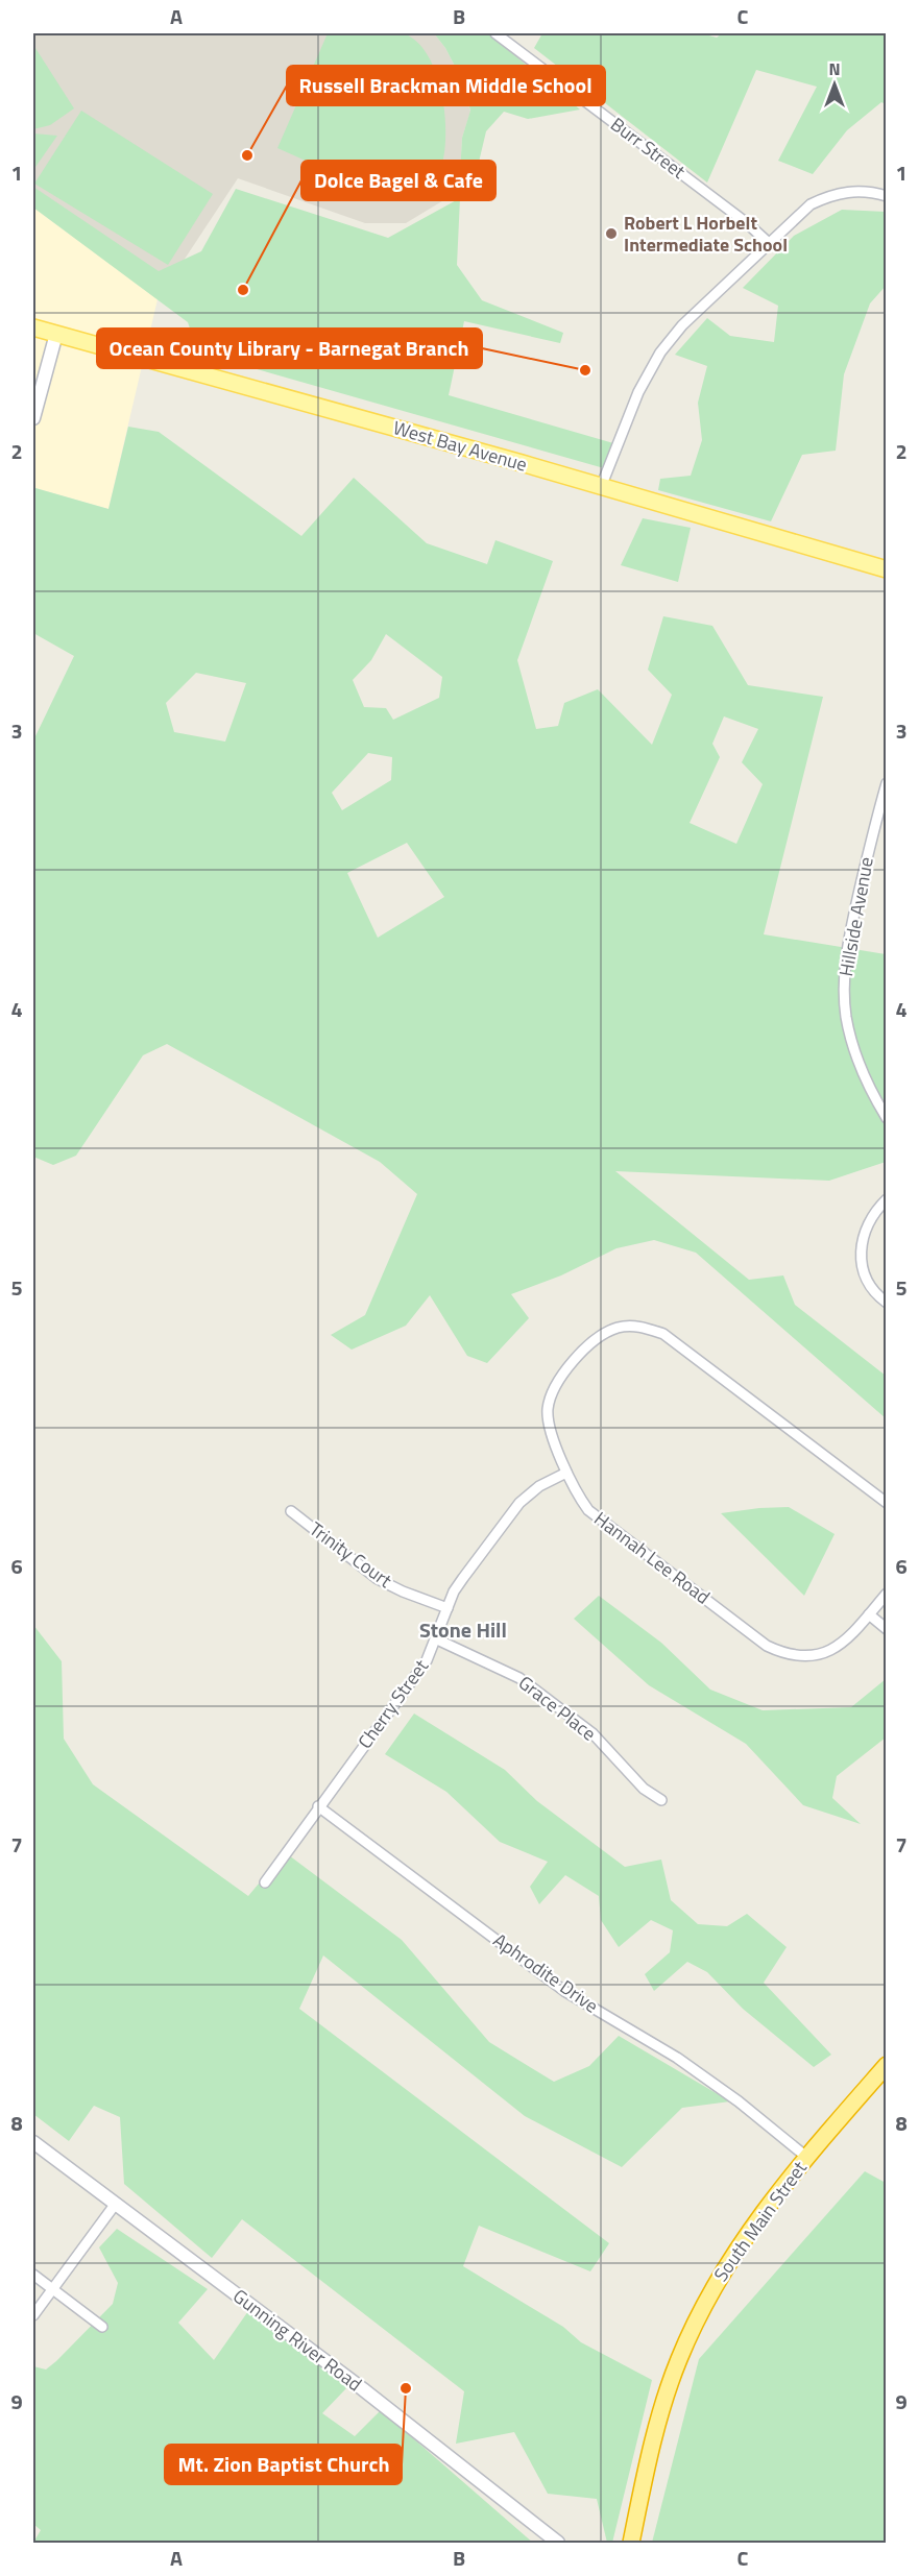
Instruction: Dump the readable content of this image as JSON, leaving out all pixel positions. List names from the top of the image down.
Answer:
{
  "streets": {
    "highway": ["South Main Street"],
    "main road": ["West Bay Avenue"],
    "street": [
      "Burr Street",
      "Hillside Avenue",
      "Trinity Court",
      "Hannah Lee Road",
      "Cherry Street",
      "Grace Place",
      "Aphrodite Drive",
      "Gunning River Road"
    ]
  },
  "crossings": [
    ["Trinity Court", "Cherry Street"],
    ["Hannah Lee Road", "Cherry Street"],
    ["Cherry Street", "Grace Place"],
    ["Cherry Street", "Aphrodite Drive"],
    ["Aphrodite Drive", "South Main Street"]
  ],
  "districts": ["Stone Hill"],
  "places": [
    "Russell Brackman Middle School",
    "Robert L Horbelt Intermediate School",
    "Dolce Bagel & Cafe",
    "Ocean County Library - Barnegat Branch",
    "Mt. Zion Baptist Church"
  ],
  "north": "top",
  "grid": {
    "columns": ["A", "B", "C"],
    "rows": [
      "1",
      "2",
      "3",
      "4",
      "5",
      "6",
      "7",
      "8",
      "9"
    ]
  }
}
